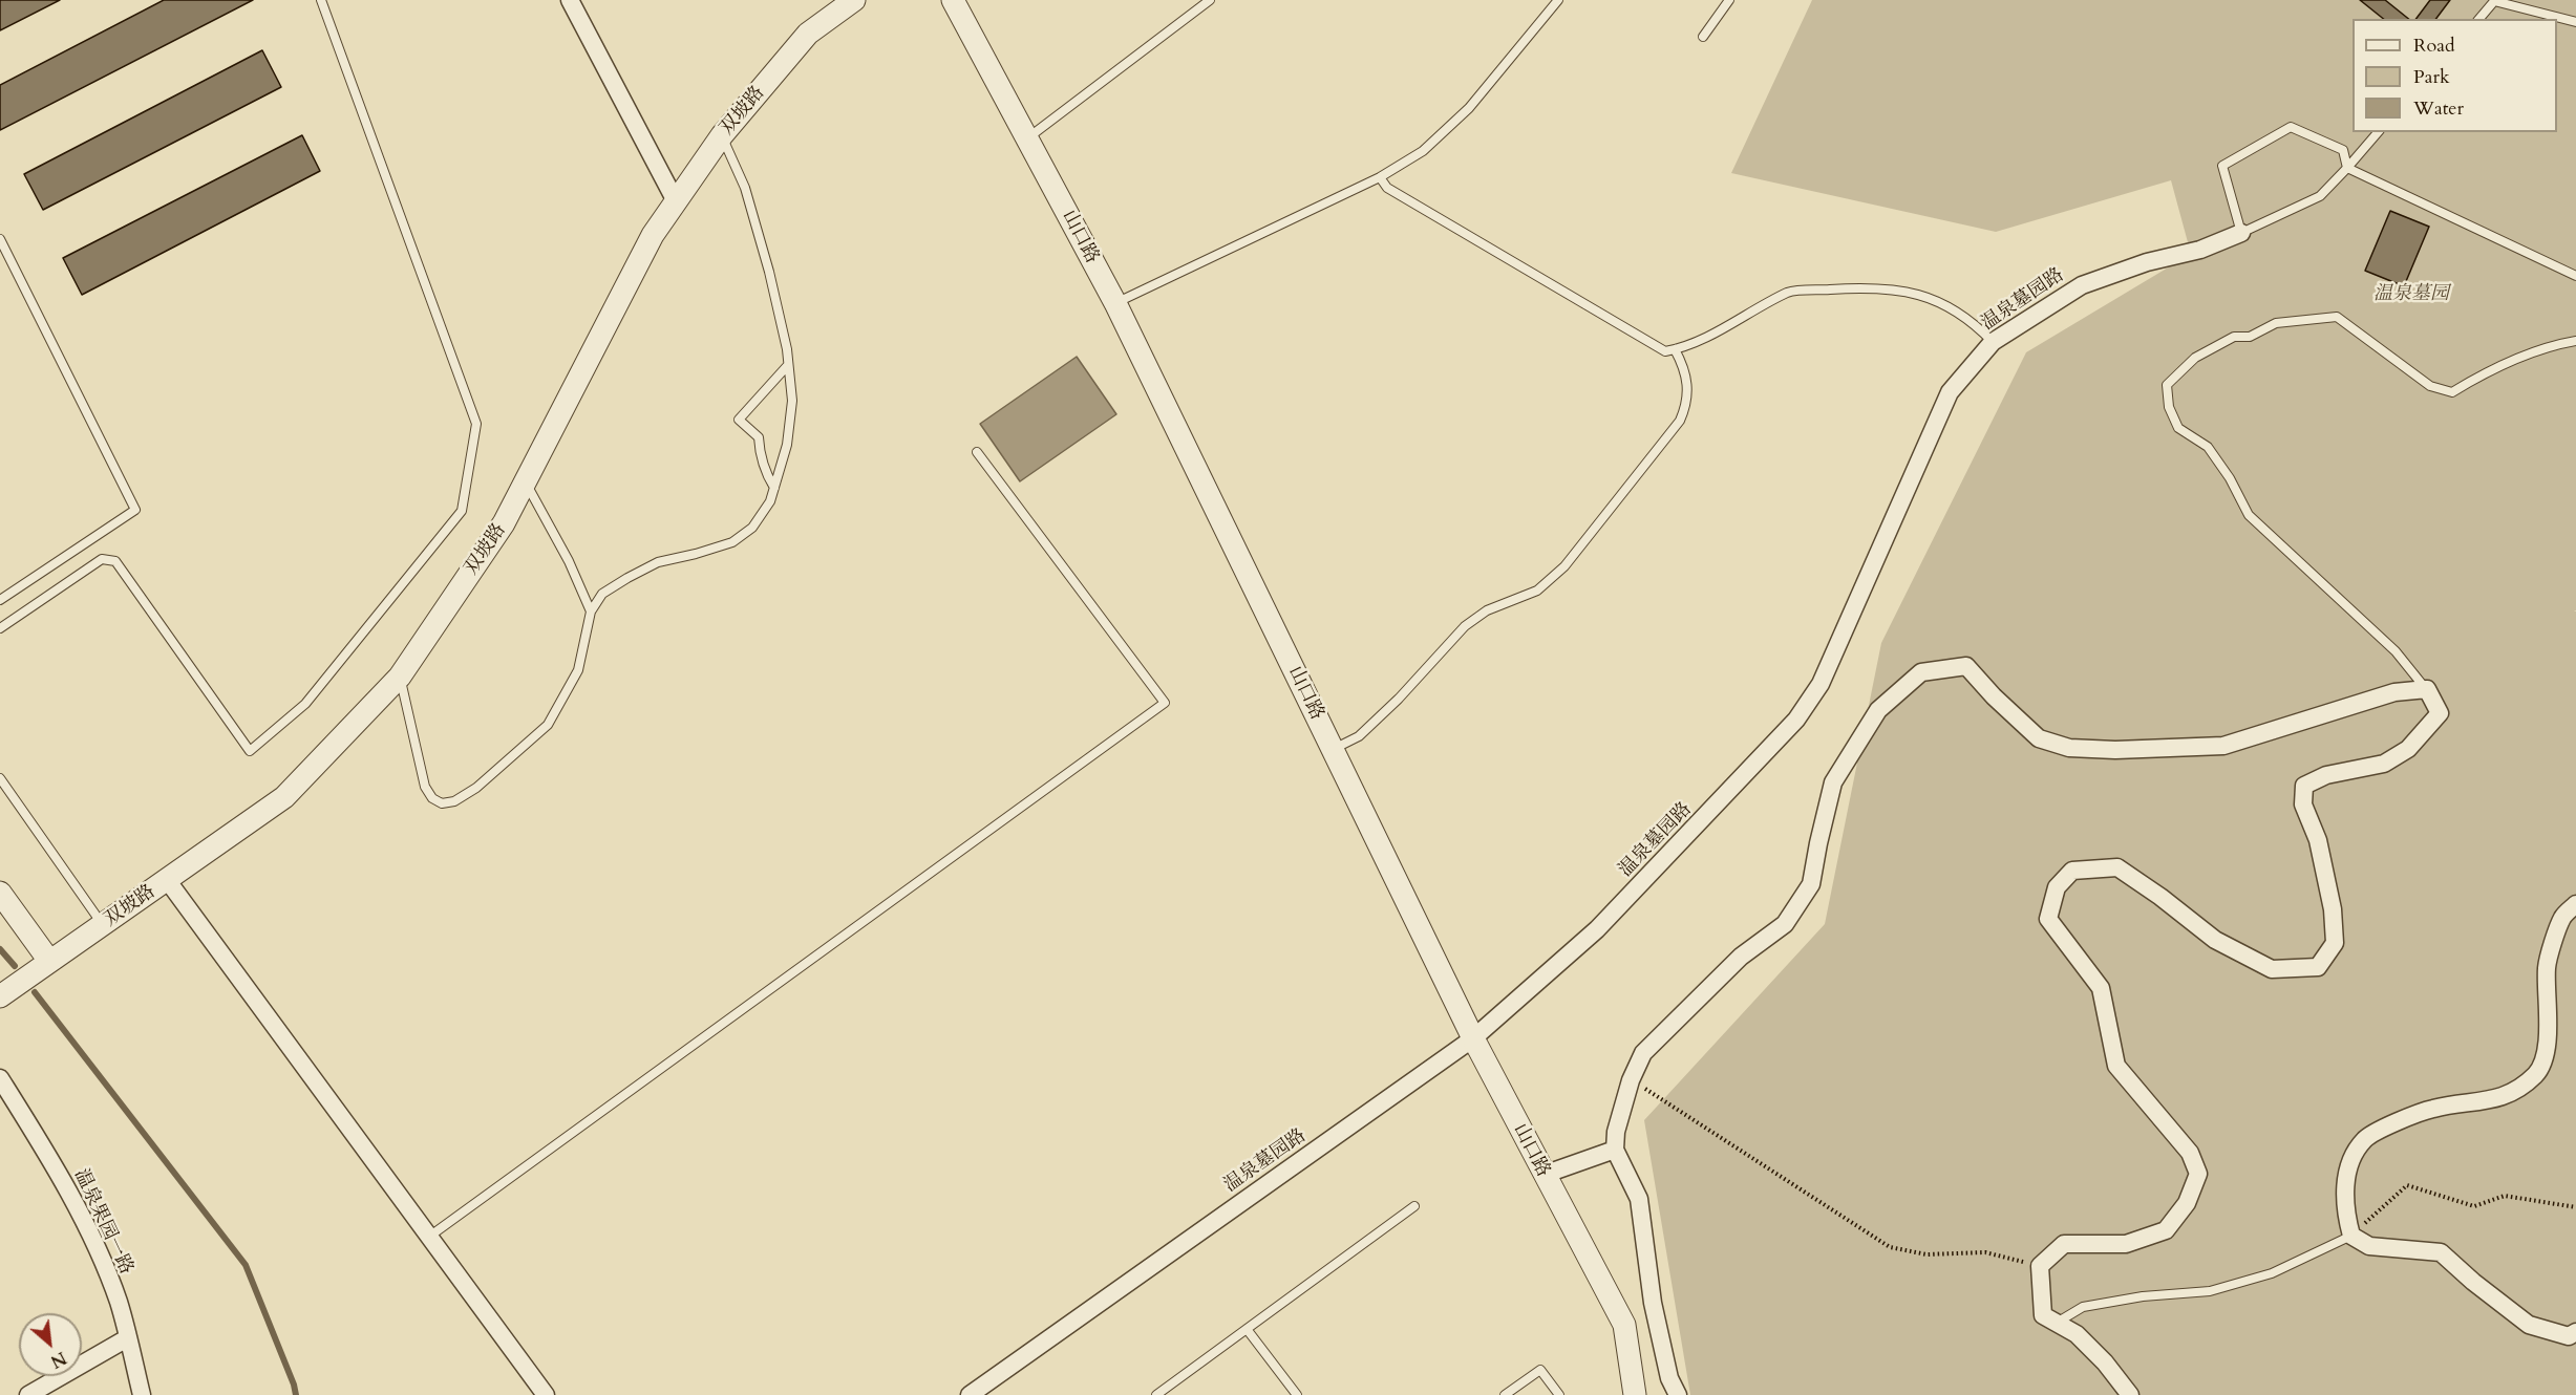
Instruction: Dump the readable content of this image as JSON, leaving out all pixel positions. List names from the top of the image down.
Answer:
{
  "streets": {
    "street": [
      "双坡路",
      "山口路",
      "温泉墓园路",
      "温泉果园一路"
    ]
  },
  "crossings": [
    ["山口路", "温泉墓园路"]
  ],
  "parks": ["温泉墓园"],
  "legend": ["Road", "Park", "Water"],
  "north": "bottom right"
}
